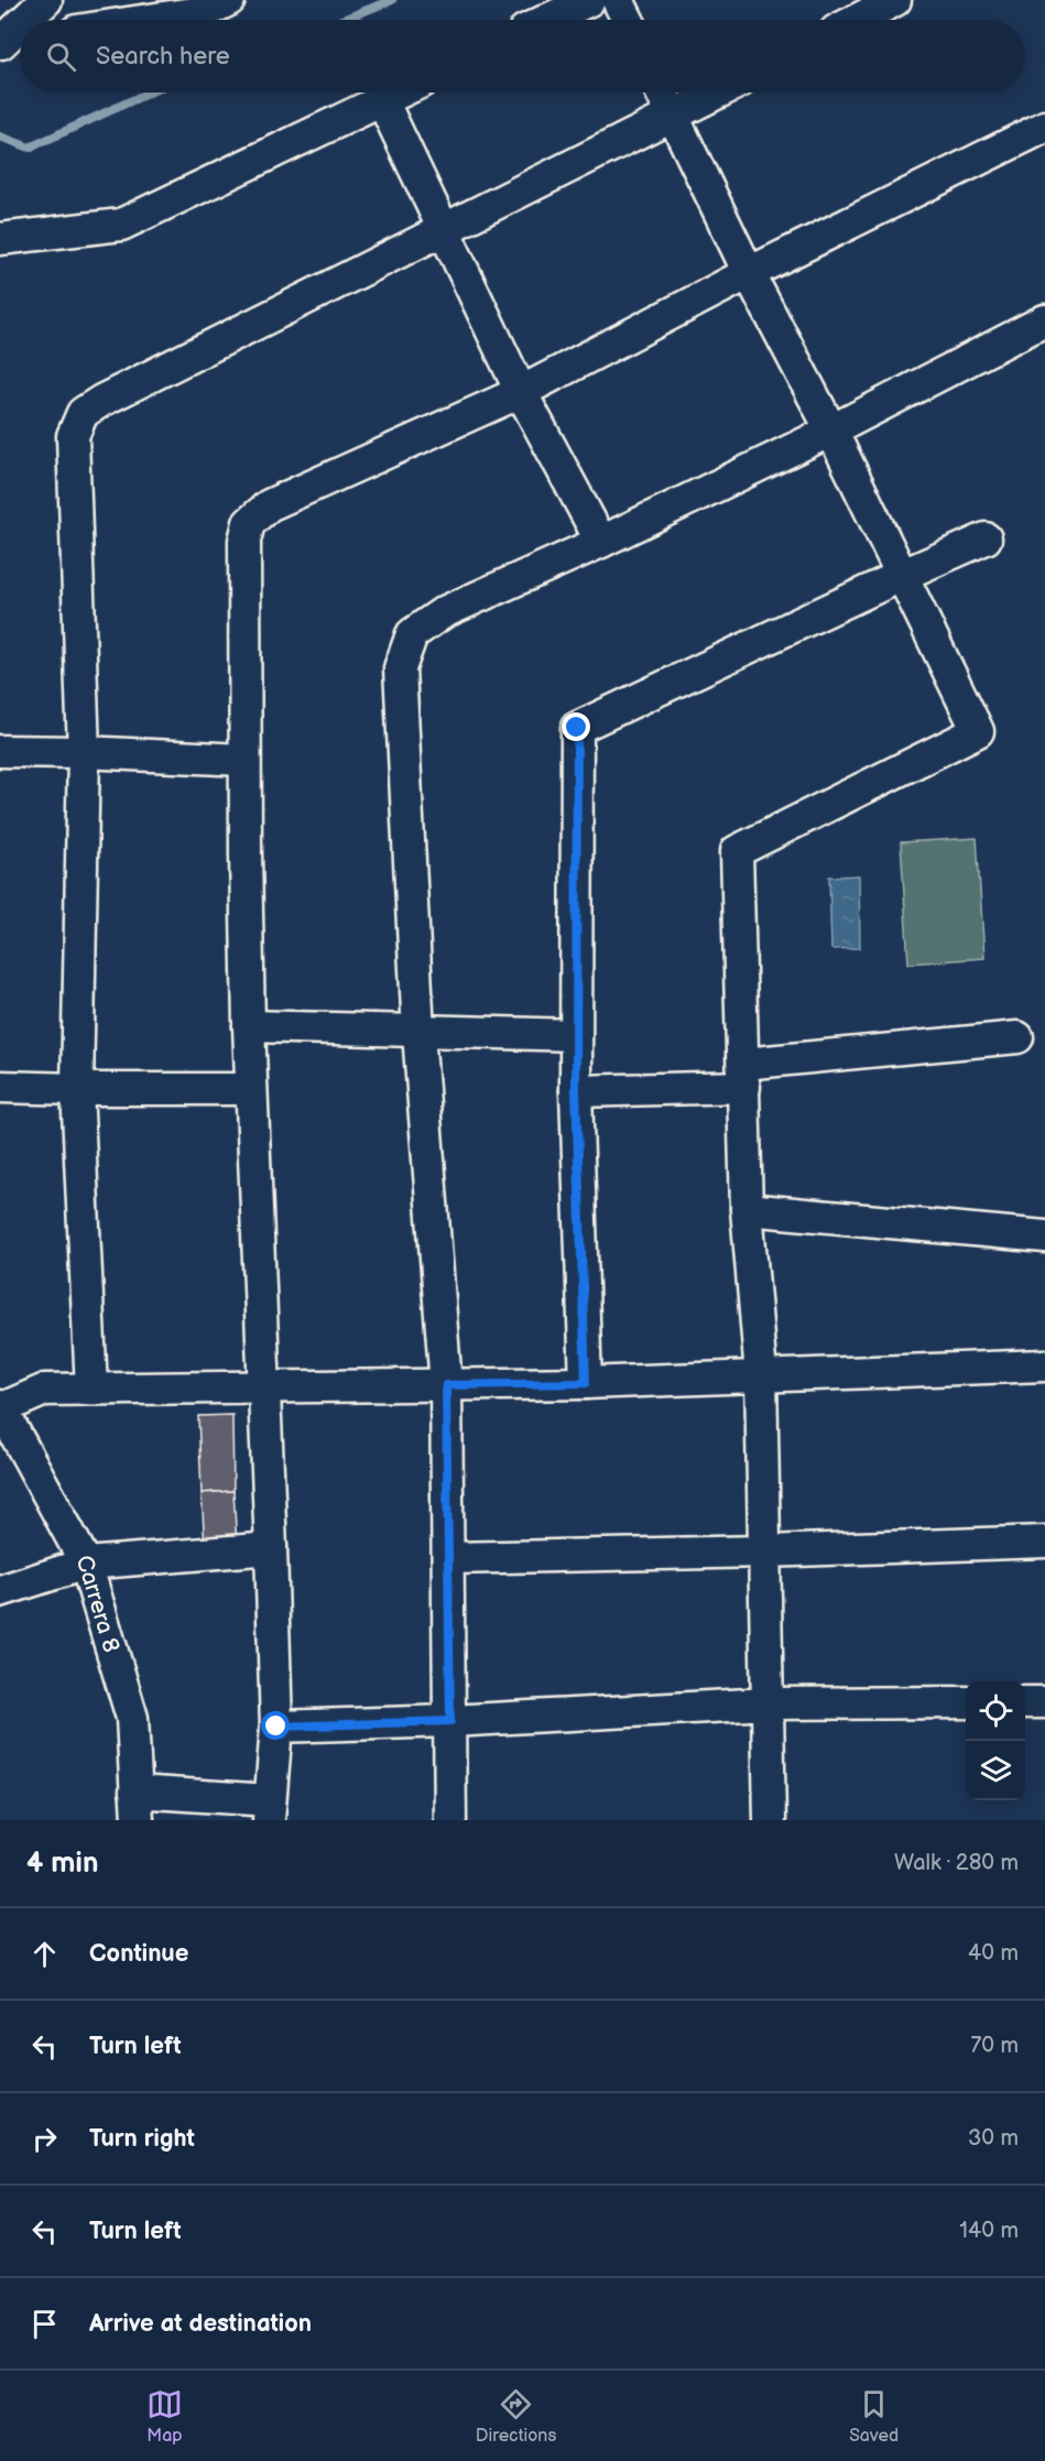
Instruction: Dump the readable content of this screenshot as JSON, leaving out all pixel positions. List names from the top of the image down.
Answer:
{
  "streets": {
    "street": ["Carrera 8"]
  },
  "page": {
    "search": "Search here",
    "heading": ["4 min", "Walk · 280 m"],
    "list": [
      ["Continue", "40 m"],
      ["Turn left", "70 m"],
      ["Turn right", "30 m"],
      ["Turn left", "140 m"],
      "Arrive at destination"
    ],
    "nav": ["Map", "Directions", "Saved"]
  }
}
